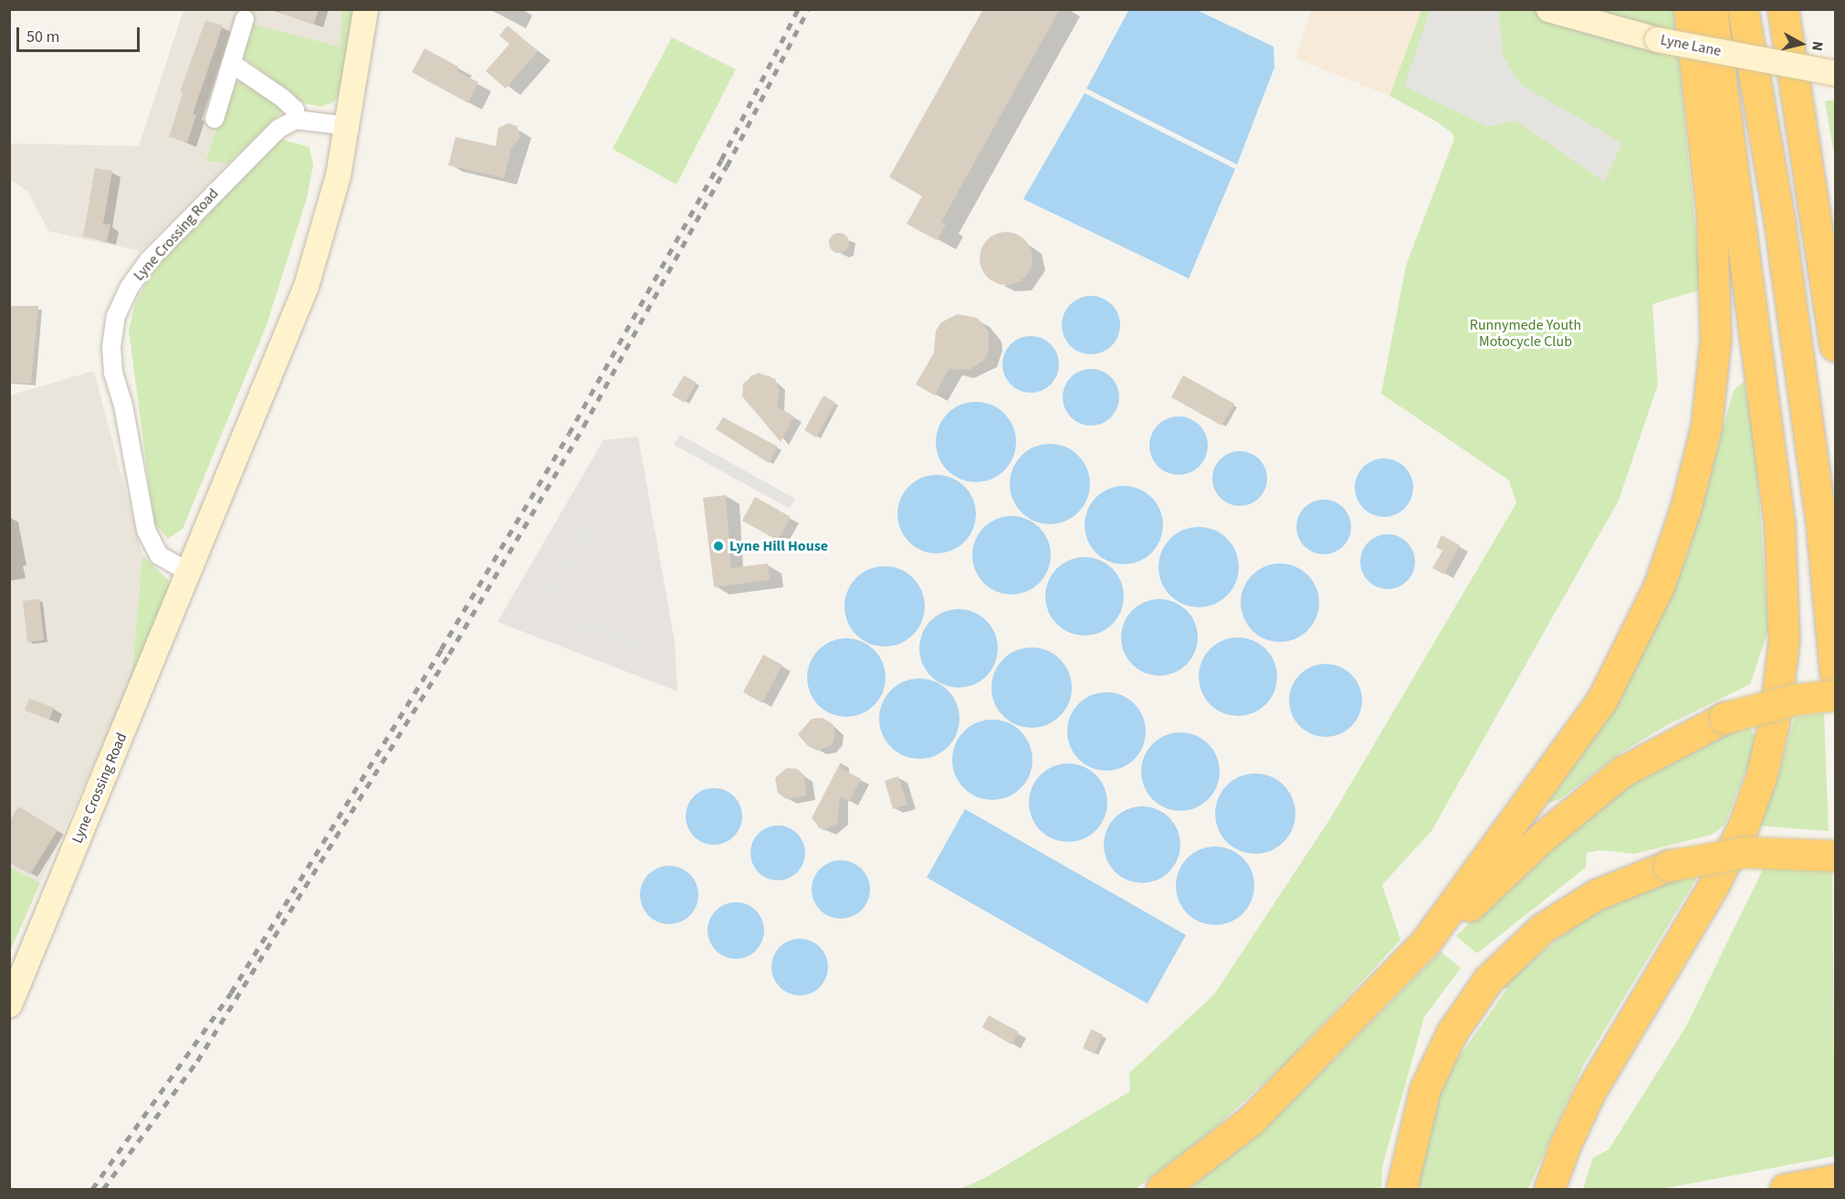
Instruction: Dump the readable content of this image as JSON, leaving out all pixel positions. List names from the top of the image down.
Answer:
{
  "streets": {
    "street": ["Lyne Lane", "Lyne Crossing Road"]
  },
  "parks": ["Runnymede Youth Motocycle Club"],
  "places": ["Lyne Hill House"],
  "scale_bar": "50 m",
  "north": "right"
}
